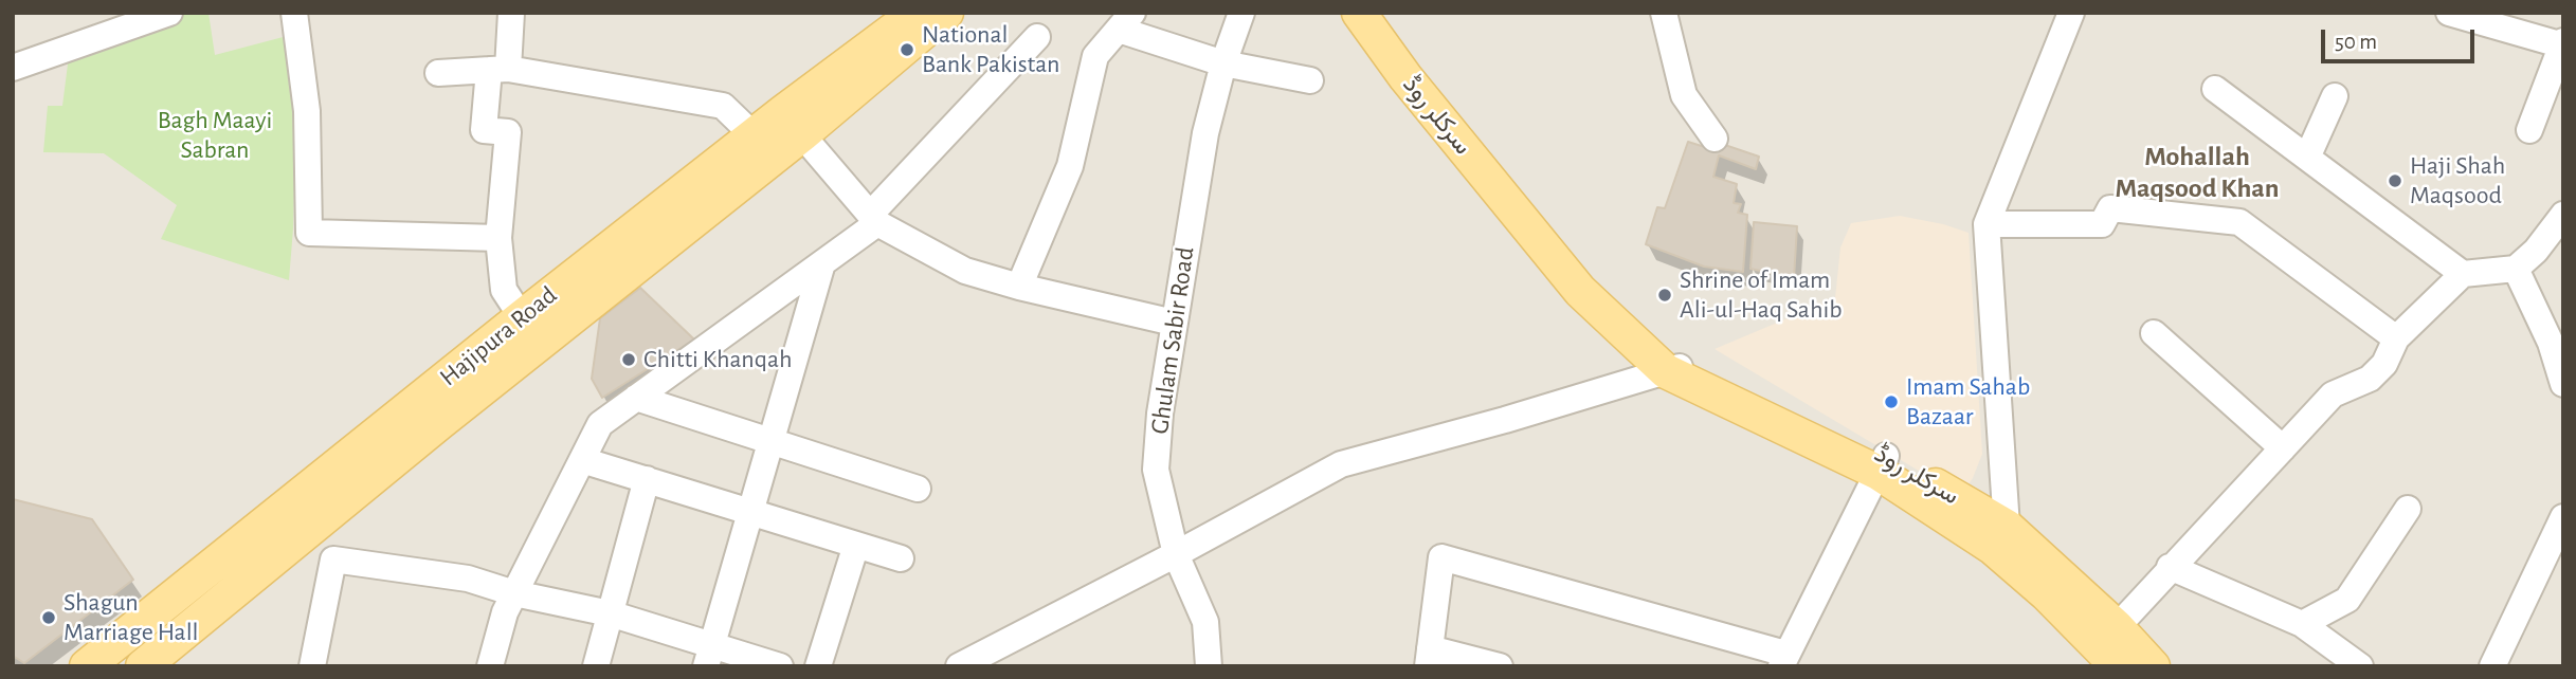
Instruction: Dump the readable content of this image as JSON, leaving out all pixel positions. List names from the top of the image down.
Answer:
{
  "streets": {
    "main road": ["سرکلر روڈ", "Hajipura Road"],
    "street": ["Ghulam Sabir Road"]
  },
  "districts": ["Mohallah Maqsood Khan"],
  "parks": ["Bagh Maayi Sabran"],
  "places": [
    "National Bank Pakistan",
    "Haji Shah Maqsood",
    "Shrine of Imam Ali-ul-Haq Sahib",
    "Chitti Khanqah",
    "Imam Sahab Bazaar",
    "Shagun Marriage Hall"
  ],
  "scale_bar": "50 m"
}
